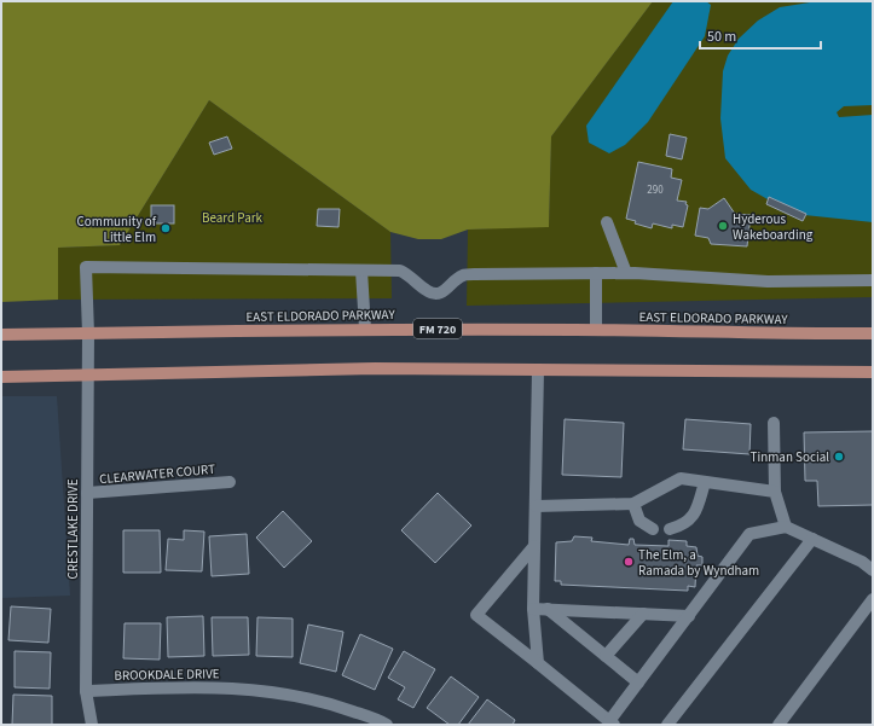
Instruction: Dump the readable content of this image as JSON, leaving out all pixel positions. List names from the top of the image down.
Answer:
{
  "streets": {
    "main road": ["EAST ELDORADO PARKWAY", "FM 720"],
    "street": ["CLEARWATER COURT", "CRESTLAKE DRIVE", "BROOKDALE DRIVE"]
  },
  "crossings": [
    ["EAST ELDORADO PARKWAY", "CRESTLAKE DRIVE"],
    ["CLEARWATER COURT", "CRESTLAKE DRIVE"],
    ["CRESTLAKE DRIVE", "BROOKDALE DRIVE"]
  ],
  "parks": ["Beard Park"],
  "places": [
    "Hyderous Wakeboarding",
    "Community of Little Elm",
    "Tinman Social",
    "The Elm, a Ramada by Wyndham"
  ],
  "house_numbers": ["290"],
  "scale_bar": "50 m"
}
